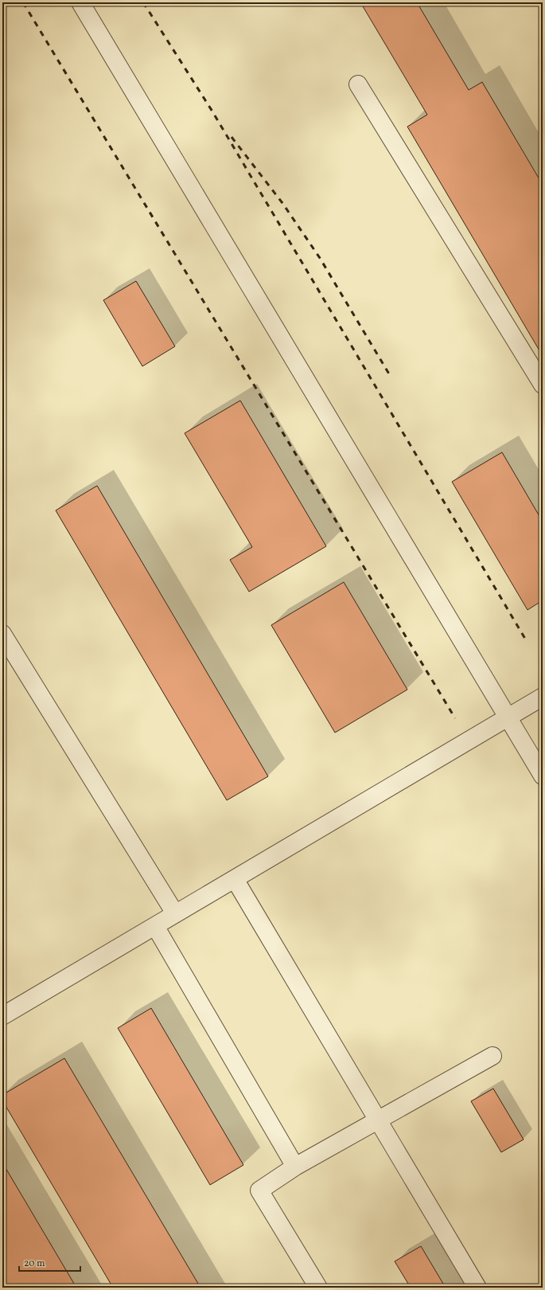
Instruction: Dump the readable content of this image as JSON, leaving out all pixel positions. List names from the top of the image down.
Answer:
{
  "scale_bar": "20 m"
}
